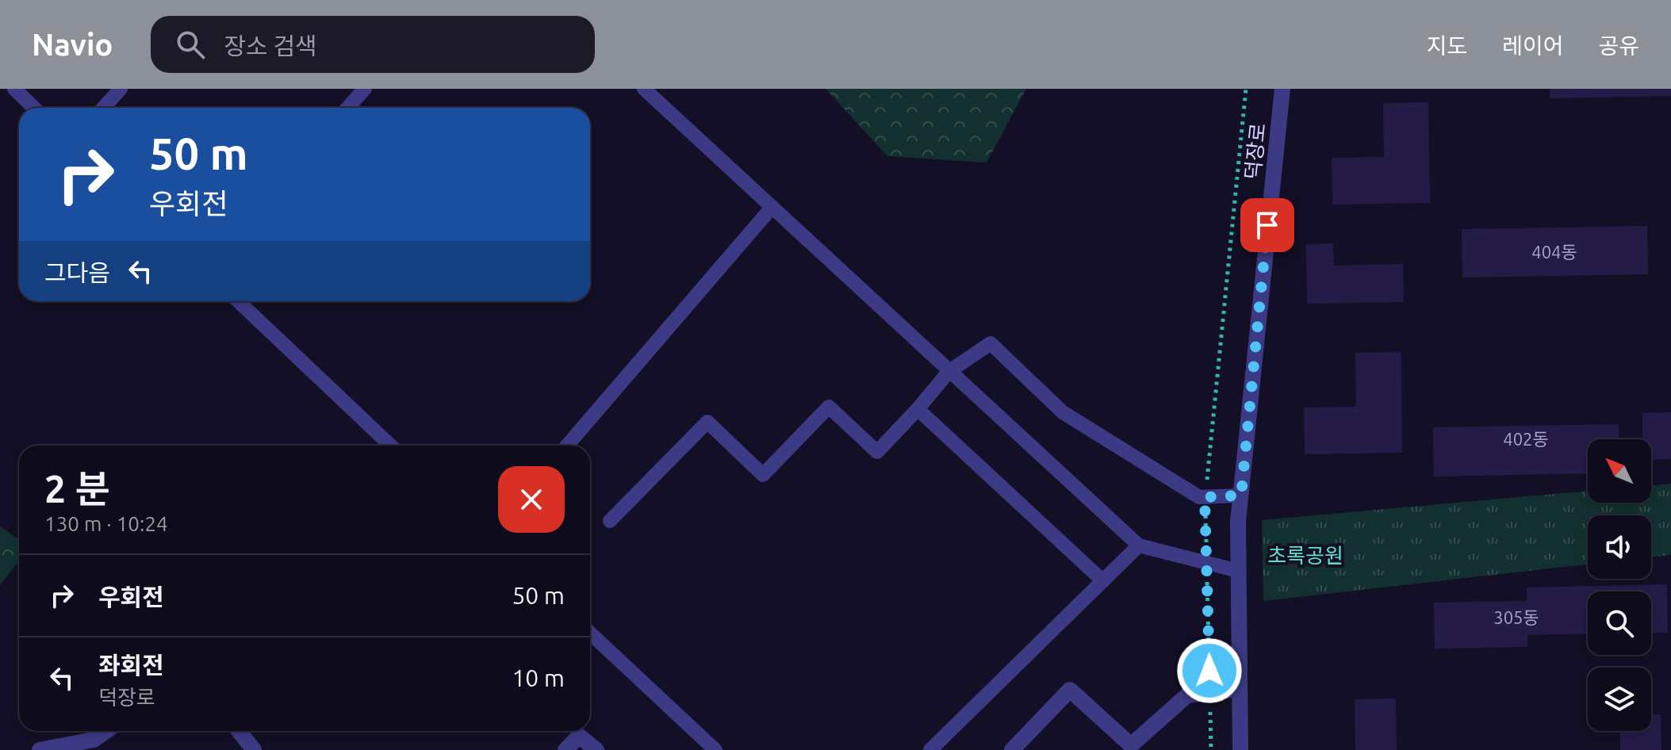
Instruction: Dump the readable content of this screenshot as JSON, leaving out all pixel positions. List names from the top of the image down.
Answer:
{
  "streets": {
    "street": ["덕장로"]
  },
  "parks": ["초록공원"],
  "house_numbers": ["404동", "402동", "305동"],
  "north": "top left",
  "page": {
    "header": "Navio",
    "search": "장소 검색",
    "nav": ["지도", "레이어", "공유"],
    "turn": ["50 m", "우회전"],
    "then": "그다음",
    "heading": ["2 분", "130 m · 10:24"],
    "list": [
      {
        "name": "우회전",
        "value": "50 m"
      },
      {
        "name": "좌회전",
        "note": "덕장로",
        "value": "10 m"
      }
    ]
  }
}
